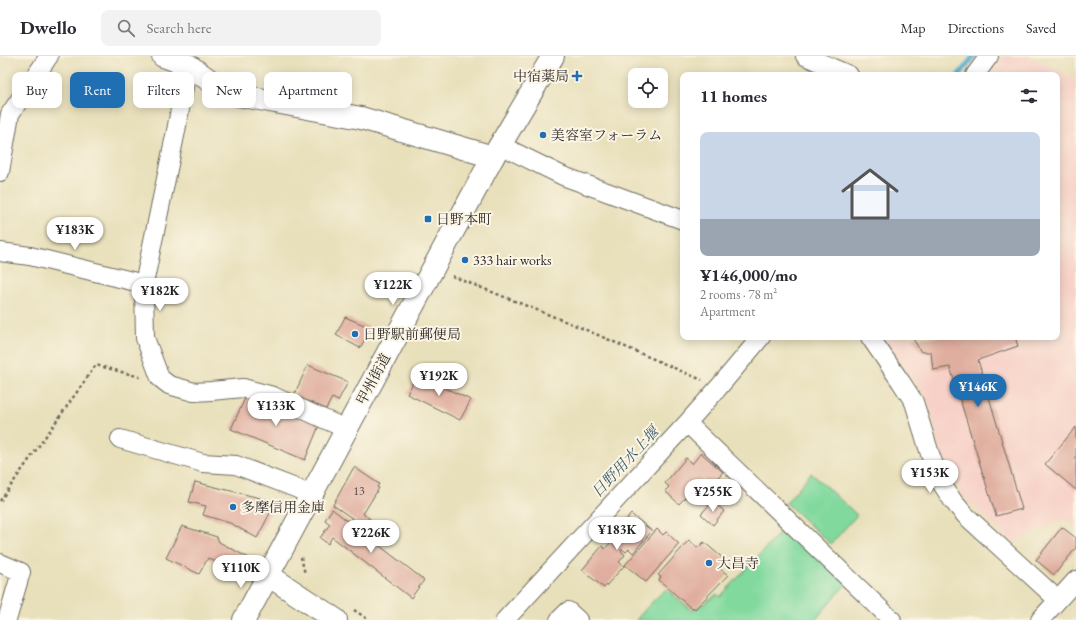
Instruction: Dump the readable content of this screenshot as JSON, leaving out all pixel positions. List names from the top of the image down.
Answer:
{
  "streets": {
    "main road": ["甲州街道"]
  },
  "water": ["日野用水上堰"],
  "places": {
    "health": ["中宿薬局"],
    "other": [
      "美容室フォーラム",
      "333 hair works",
      "日野駅前郵便局",
      "多摩信用金庫",
      "大昌寺"
    ],
    "transit": ["日野本町"]
  },
  "house_numbers": ["13"],
  "page": {
    "header": "Dwello",
    "search": "Search here",
    "nav": ["Map", "Directions", "Saved"],
    "chip": [
      "Buy",
      "Rent",
      "Filters",
      "New",
      "Apartment"
    ],
    "heading": "11 homes",
    "list": [
      {
        "name": "¥146,000/mo",
        "note": "2 rooms · 78 m² · Apartment"
      }
    ],
    "price": [
      "¥183K",
      "¥122K",
      "¥182K",
      "¥192K",
      "¥146K",
      "¥133K",
      "¥153K",
      "¥255K",
      "¥183K",
      "¥226K",
      "¥110K"
    ]
  }
}
